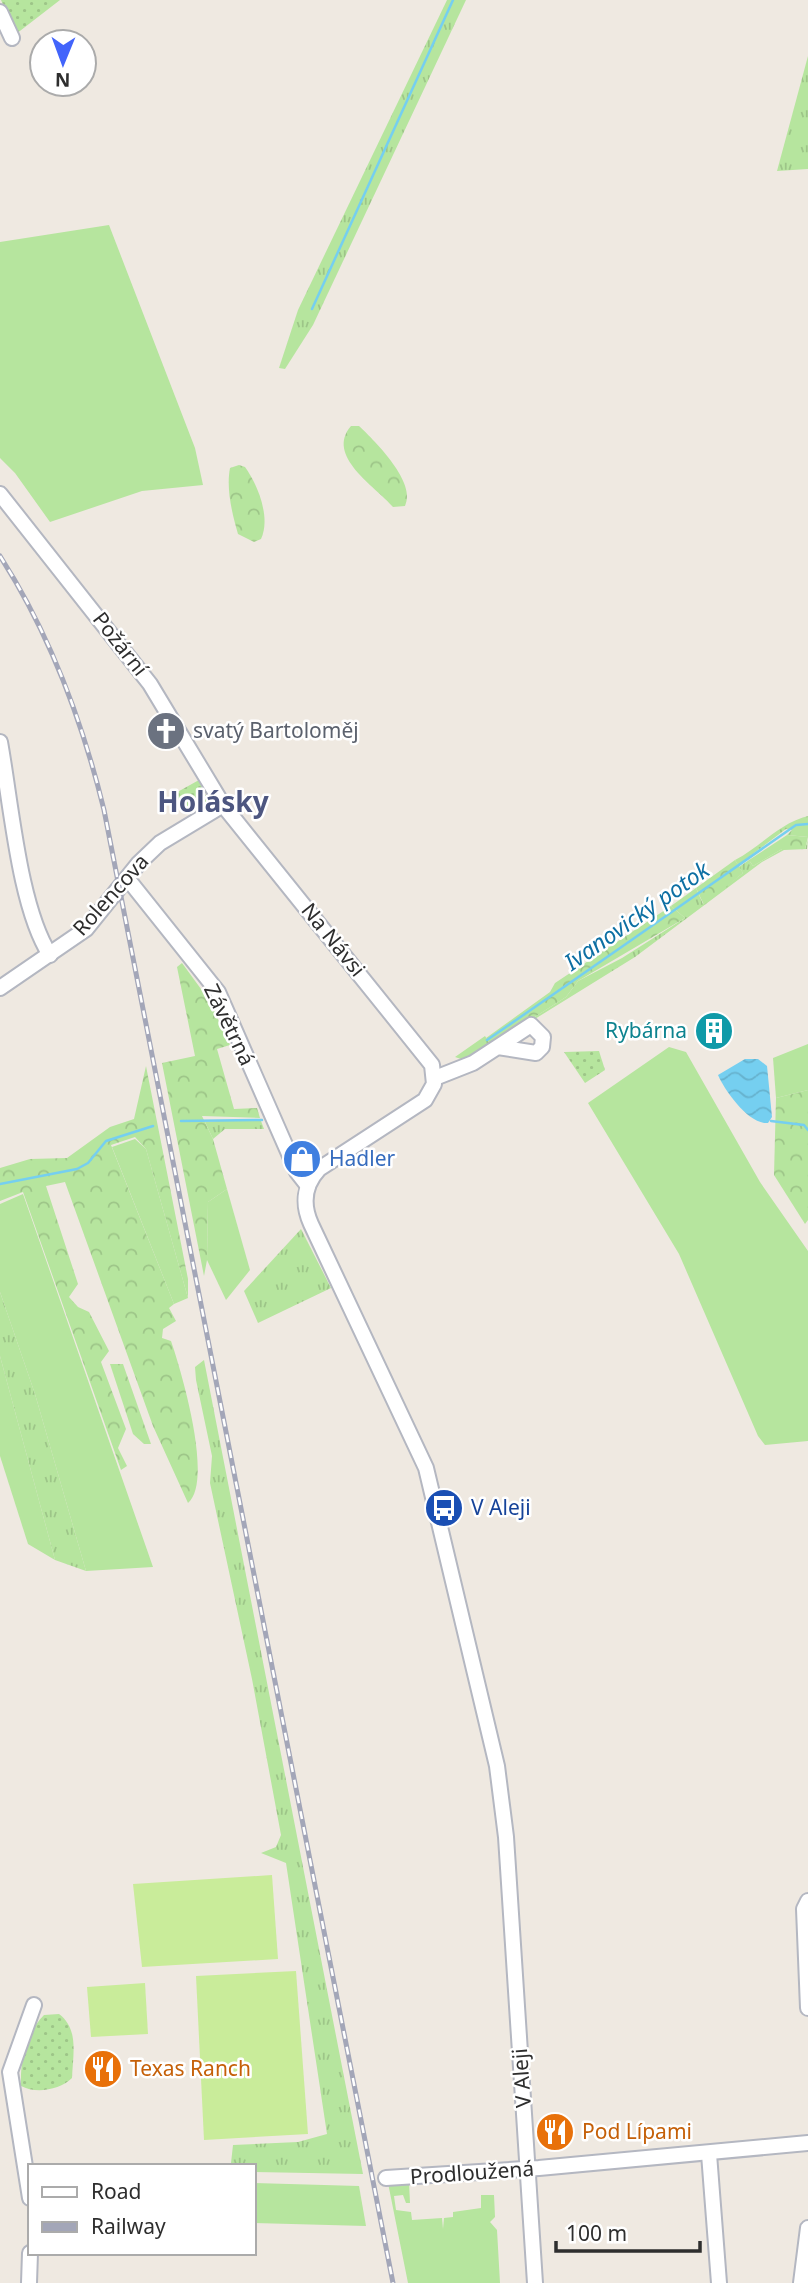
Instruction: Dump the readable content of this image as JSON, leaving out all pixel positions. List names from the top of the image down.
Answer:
{
  "streets": {
    "street": [
      "Požární",
      "Rolencova",
      "Na Návsi",
      "Závětrná",
      "V Aleji",
      "Prodloužená"
    ]
  },
  "crossings": [
    ["Požární", "Rolencova"],
    ["Požární", "Na Návsi"],
    ["Rolencova", "Na Návsi"],
    ["Rolencova", "Závětrná"],
    ["Závětrná", "V Aleji"],
    ["V Aleji", "Prodloužená"]
  ],
  "districts": ["Holásky"],
  "water": ["Ivanovický potok"],
  "places": {
    "church": ["svatý Bartoloměj"],
    "building": ["Rybárna"],
    "shop": ["Hadler"],
    "bus stop": ["V Aleji"],
    "restaurant": ["Texas Ranch", "Pod Lípami"]
  },
  "legend": ["Road", "Railway"],
  "scale_bar": "100 m",
  "north": "bottom"
}
